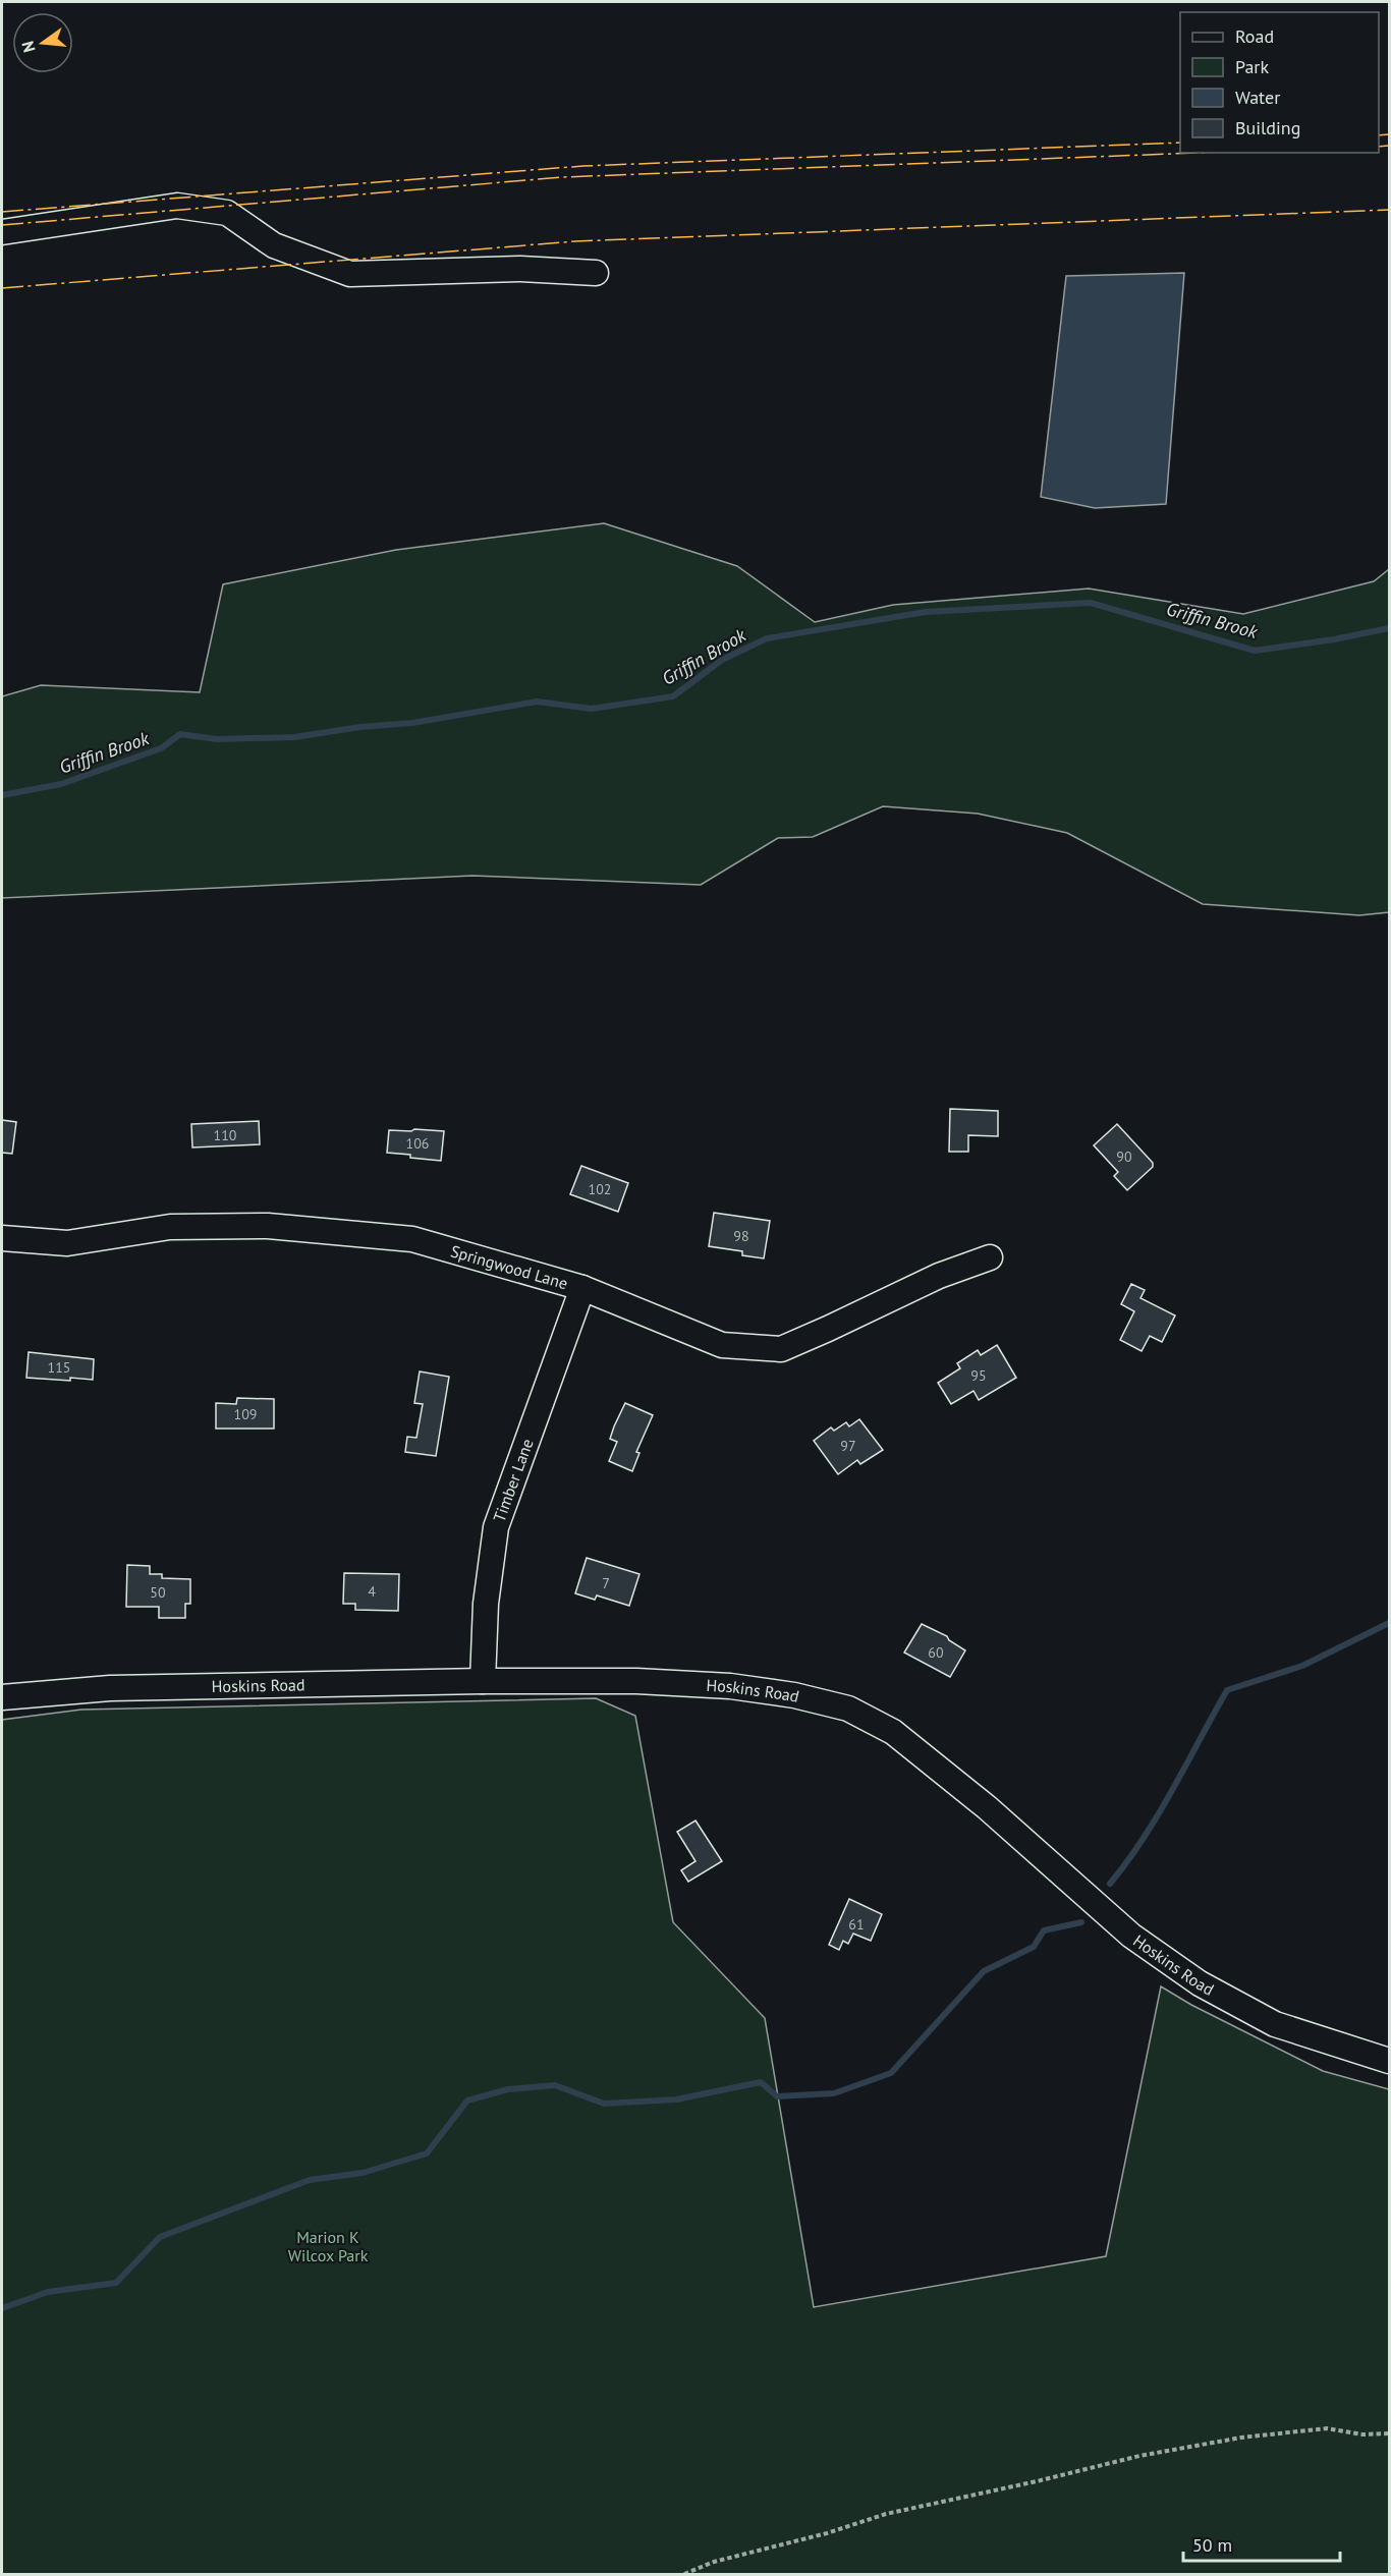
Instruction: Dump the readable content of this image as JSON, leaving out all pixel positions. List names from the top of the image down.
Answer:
{
  "streets": {
    "street": ["Springwood Lane", "Timber Lane", "Hoskins Road"]
  },
  "crossings": [
    ["Springwood Lane", "Timber Lane"],
    ["Timber Lane", "Hoskins Road"]
  ],
  "water": ["Griffin Brook"],
  "parks": ["Marion K Wilcox Park"],
  "house_numbers": [
    "110",
    "106",
    "90",
    "102",
    "98",
    "115",
    "95",
    "109",
    "97",
    "7",
    "4",
    "50",
    "60",
    "61"
  ],
  "legend": [
    "Road",
    "Park",
    "Water",
    "Building"
  ],
  "scale_bar": "50 m",
  "north": "left"
}
